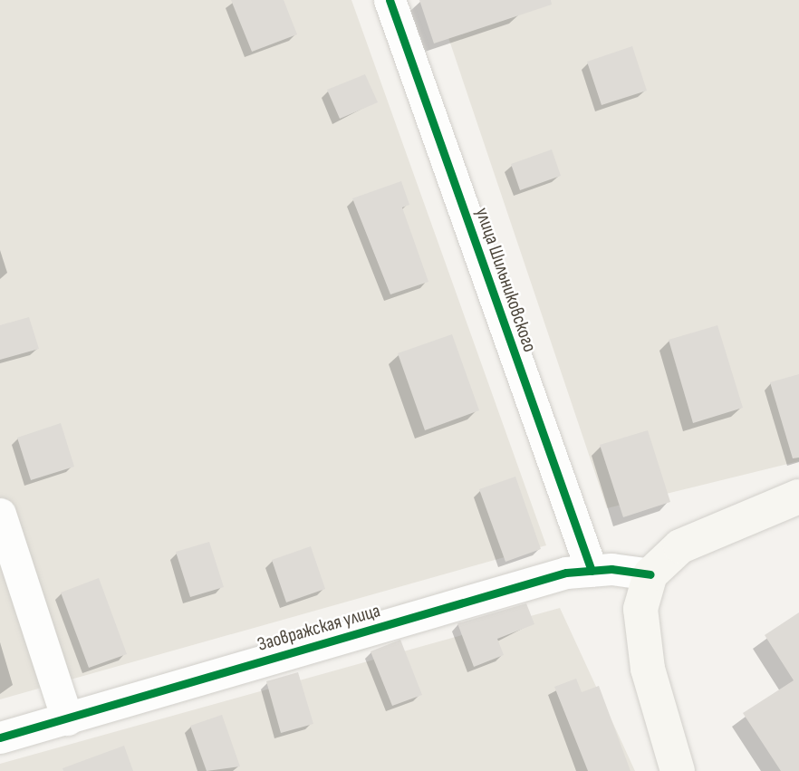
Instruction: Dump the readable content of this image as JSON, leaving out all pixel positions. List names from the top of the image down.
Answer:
{
  "streets": {
    "street": ["улица Шильниковского", "Заовражская улица"]
  },
  "crossings": [
    ["улица Шильниковского", "Заовражская улица"]
  ]
}
